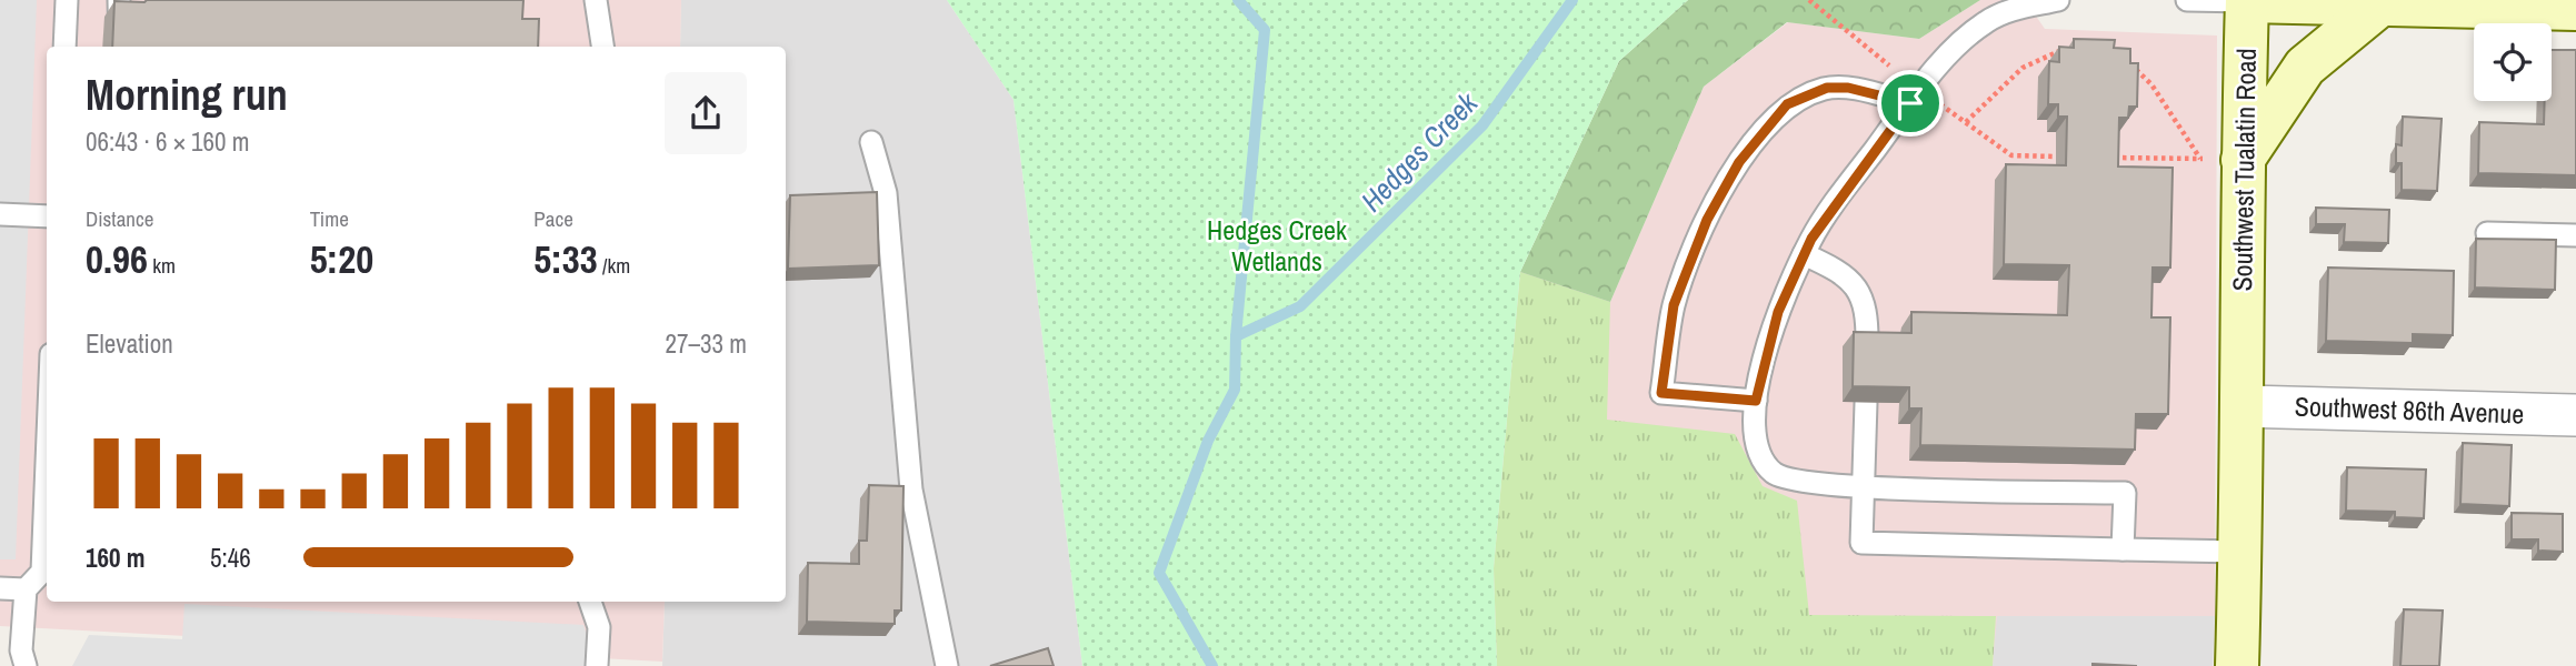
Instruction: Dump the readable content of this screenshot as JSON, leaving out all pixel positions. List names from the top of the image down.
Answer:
{
  "streets": {
    "main road": ["Southwest Tualatin Road"],
    "street": ["Southwest 86th Avenue"]
  },
  "crossings": [
    ["Southwest Tualatin Road", "Southwest 86th Avenue"]
  ],
  "water": ["Hedges Creek"],
  "parks": ["Hedges Creek Wetlands"],
  "page": {
    "heading": ["Morning run", "06:43 · 6 × 160 m"],
    "stats": [
      ["Distance", "0.96 km"],
      ["Time", "5:20"],
      ["Pace", "5:33 /km"]
    ],
    "chart": ["Elevation", "27–33 m"],
    "list": [
      {
        "name": "160 m",
        "note": "5:46"
      }
    ]
  }
}
